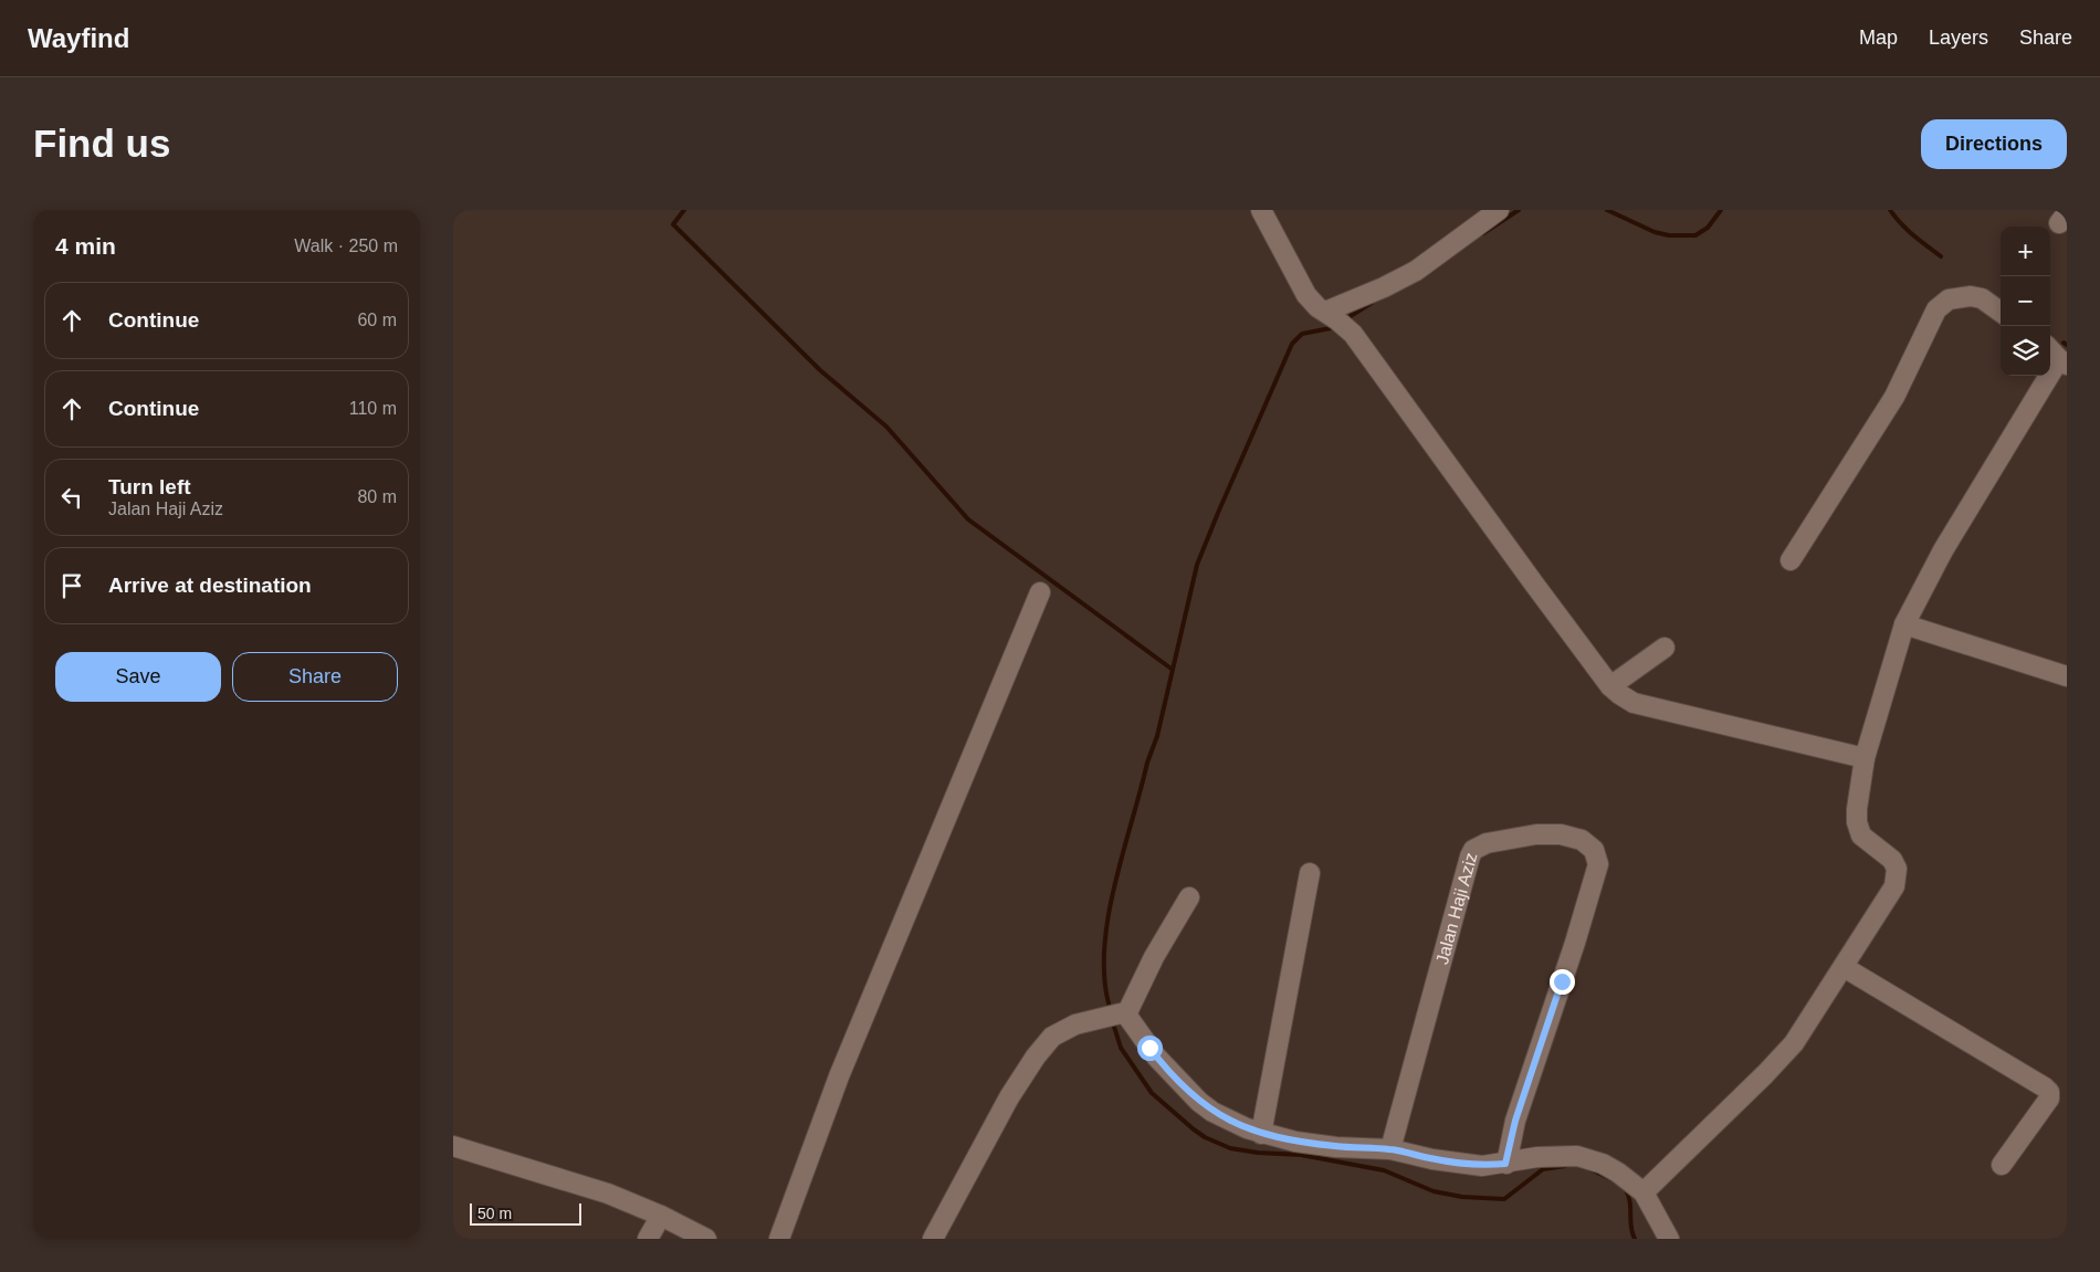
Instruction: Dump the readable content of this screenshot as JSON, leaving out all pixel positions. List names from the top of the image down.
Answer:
{
  "streets": {
    "street": ["Jalan Haji Aziz"]
  },
  "scale_bar": "50 m",
  "page": {
    "header": "Wayfind",
    "nav": ["Map", "Layers", "Share"],
    "buttons": [
      "Directions",
      ["Save", "Share"]
    ],
    "title": "Find us",
    "heading": ["4 min", "Walk · 250 m"],
    "map_buttons": ["+", "−"],
    "list": [
      ["Continue", "60 m"],
      ["Continue", "110 m"],
      ["Turn left", "Jalan Haji Aziz", "80 m"],
      "Arrive at destination"
    ],
    "scale": "50 m"
  }
}
